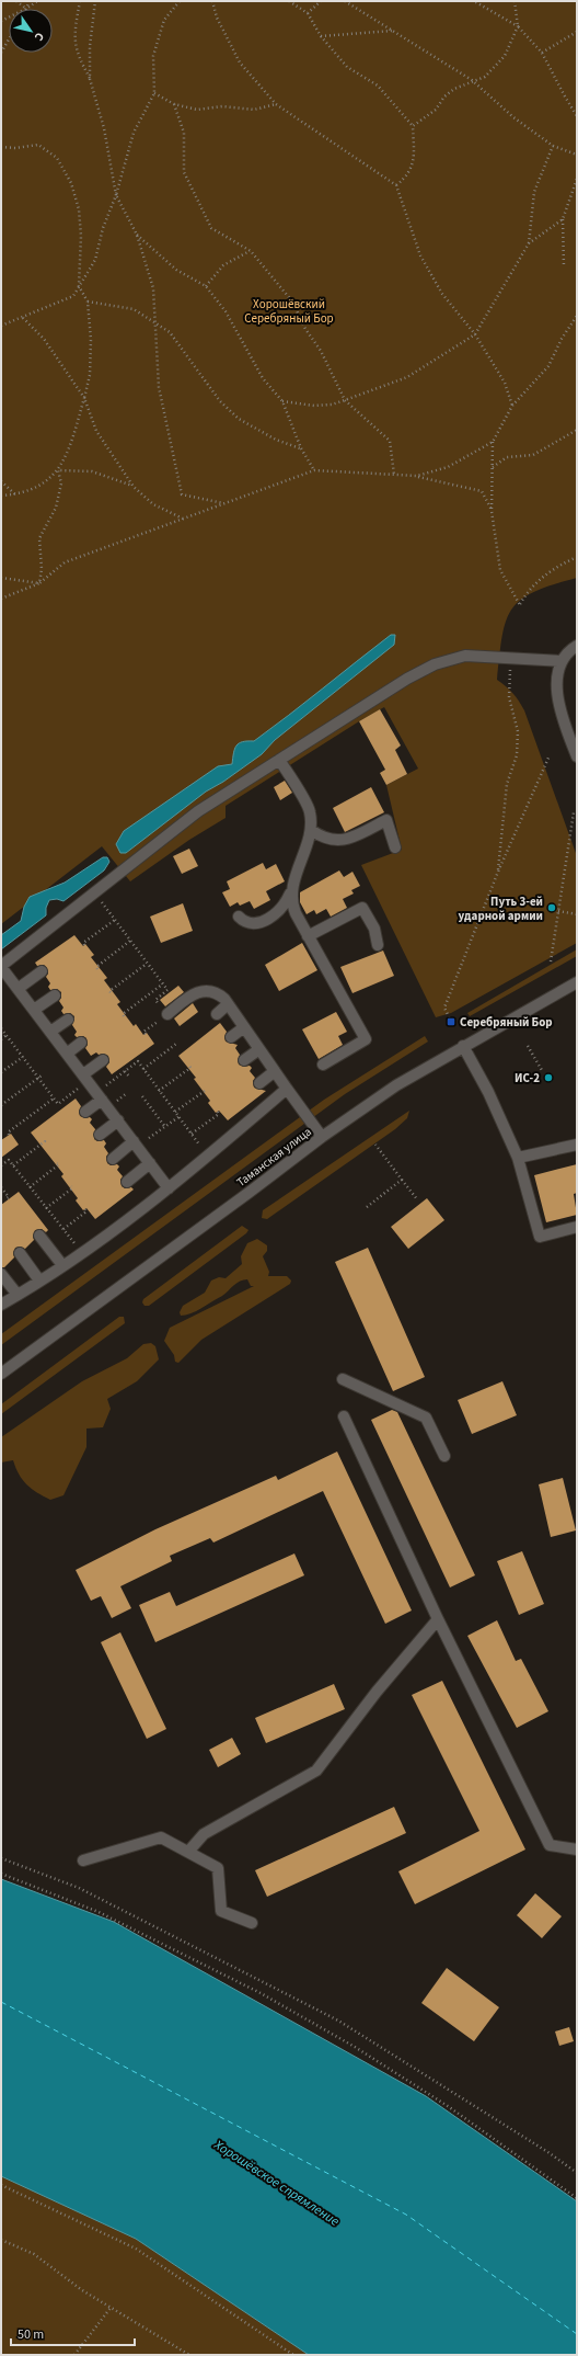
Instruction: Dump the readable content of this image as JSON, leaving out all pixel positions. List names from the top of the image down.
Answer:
{
  "streets": {
    "street": ["Таманская улица"]
  },
  "water": ["Хорошёвское спрямление"],
  "parks": ["Хорошёвский Серебряный Бор"],
  "places": {
    "other": ["Путь 3-ей ударной армии", "ИС-2"],
    "transit": ["Серебряный Бор"]
  },
  "scale_bar": "50 m",
  "north": "bottom right"
}
